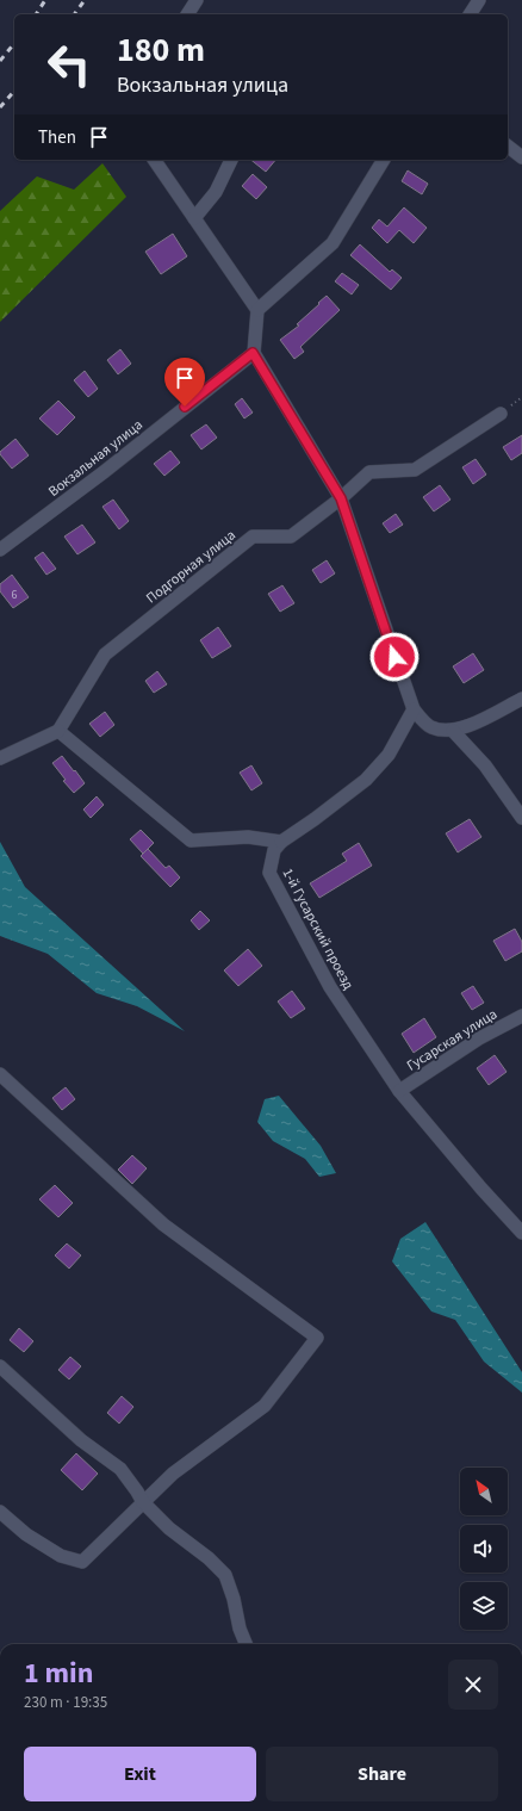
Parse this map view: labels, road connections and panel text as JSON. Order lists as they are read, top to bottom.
{
  "streets": {
    "street": [
      "Вокзальная улица",
      "Подгорная улица",
      "1-й Гусарский проезд",
      "Гусарская улица"
    ]
  },
  "crossings": [
    ["1-й Гусарский проезд", "Гусарская улица"]
  ],
  "house_numbers": ["6"],
  "north": "top left",
  "page": {
    "turn": ["180 m", "Вокзальная улица"],
    "then": "Then",
    "heading": ["1 min", "230 m · 19:35"],
    "buttons": ["Exit", "Share"]
  }
}
